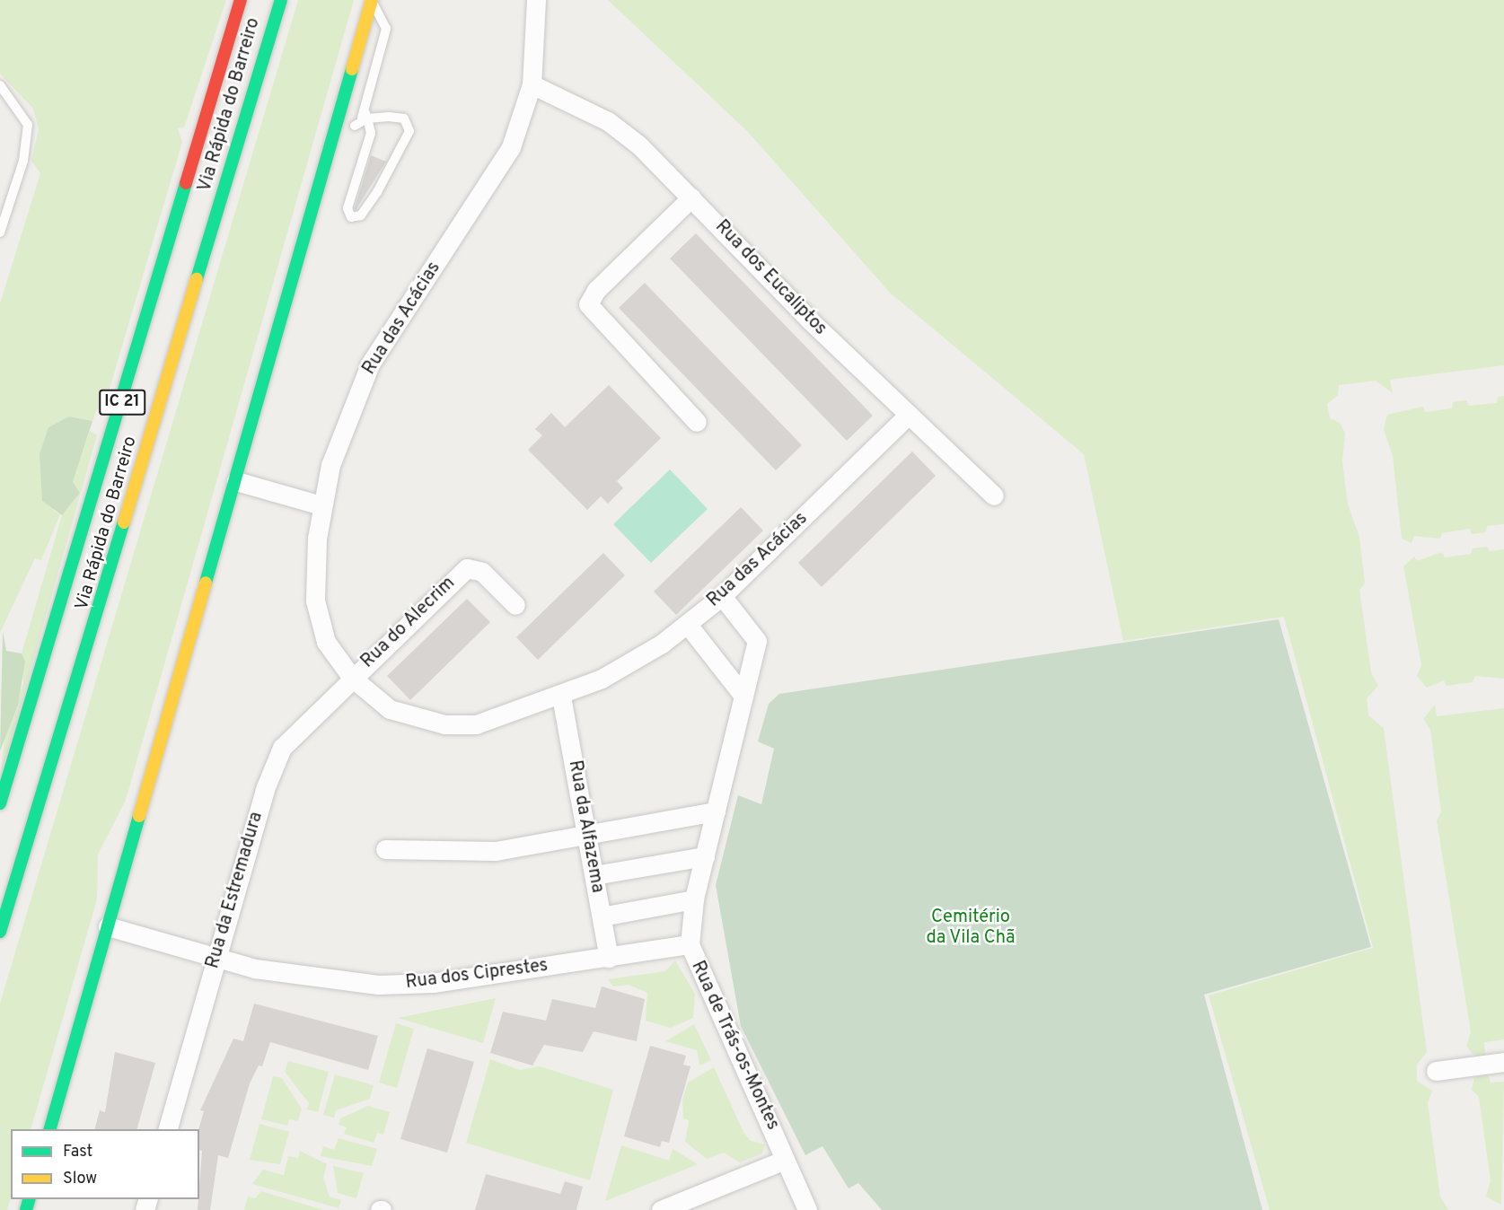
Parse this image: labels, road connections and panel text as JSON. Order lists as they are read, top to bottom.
{
  "streets": {
    "main road": ["Via Rápida do Barreiro", "IC 21"],
    "street": [
      "Rua dos Eucaliptos",
      "Rua das Acácias",
      "Rua do Alecrim",
      "Rua da Alfazema",
      "Rua da Estremadura",
      "Rua dos Ciprestes",
      "Rua de Trás-os-Montes"
    ]
  },
  "crossings": [
    ["Rua dos Eucaliptos", "Rua das Acácias"],
    ["Rua das Acácias", "Rua do Alecrim"],
    ["Rua das Acácias", "Rua da Alfazema"],
    ["Rua das Acácias", "Rua da Estremadura"],
    ["Rua das Acácias", "Rua de Trás-os-Montes"],
    ["Rua do Alecrim", "Rua da Estremadura"],
    ["Rua da Alfazema", "Rua dos Ciprestes"],
    ["Rua da Estremadura", "Rua dos Ciprestes"],
    ["Rua dos Ciprestes", "Rua de Trás-os-Montes"]
  ],
  "parks": ["Cemitério da Vila Chã"],
  "legend": ["Fast", "Slow"]
}
